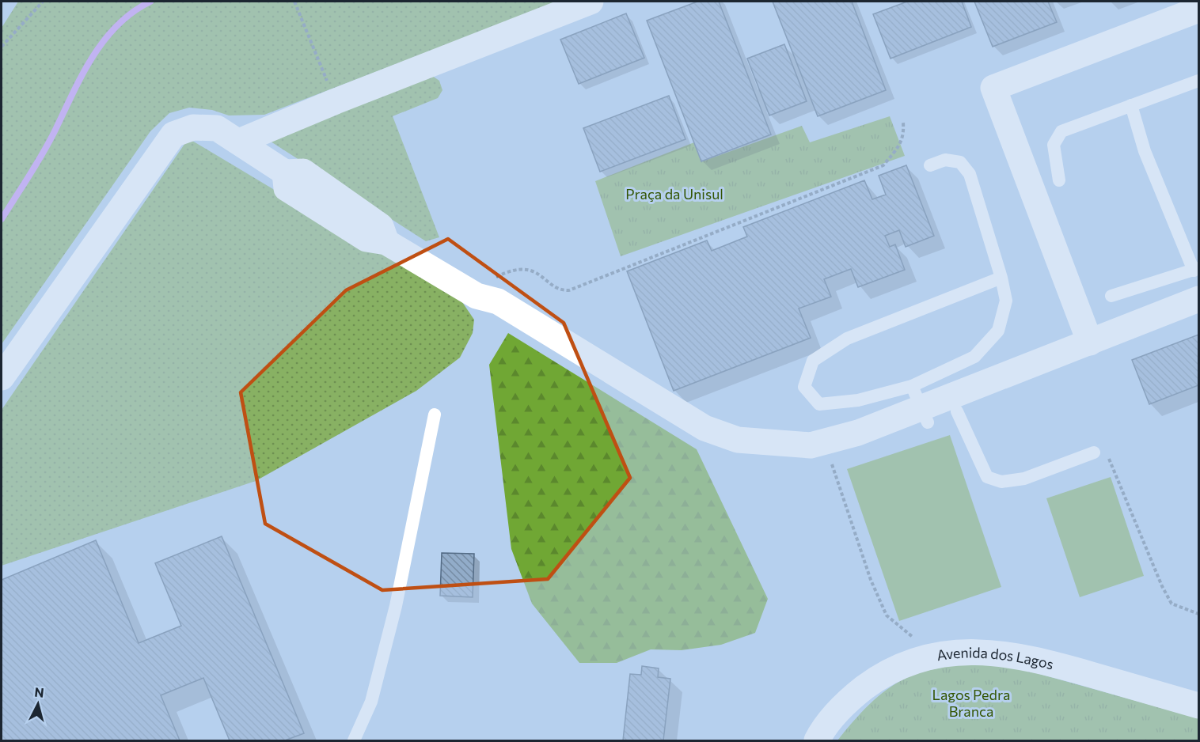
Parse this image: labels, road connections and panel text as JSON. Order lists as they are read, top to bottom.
{
  "streets": {
    "street": ["Avenida dos Lagos"]
  },
  "parks": ["Praça da Unisul", "Lagos Pedra Branca"],
  "north": "top"
}
